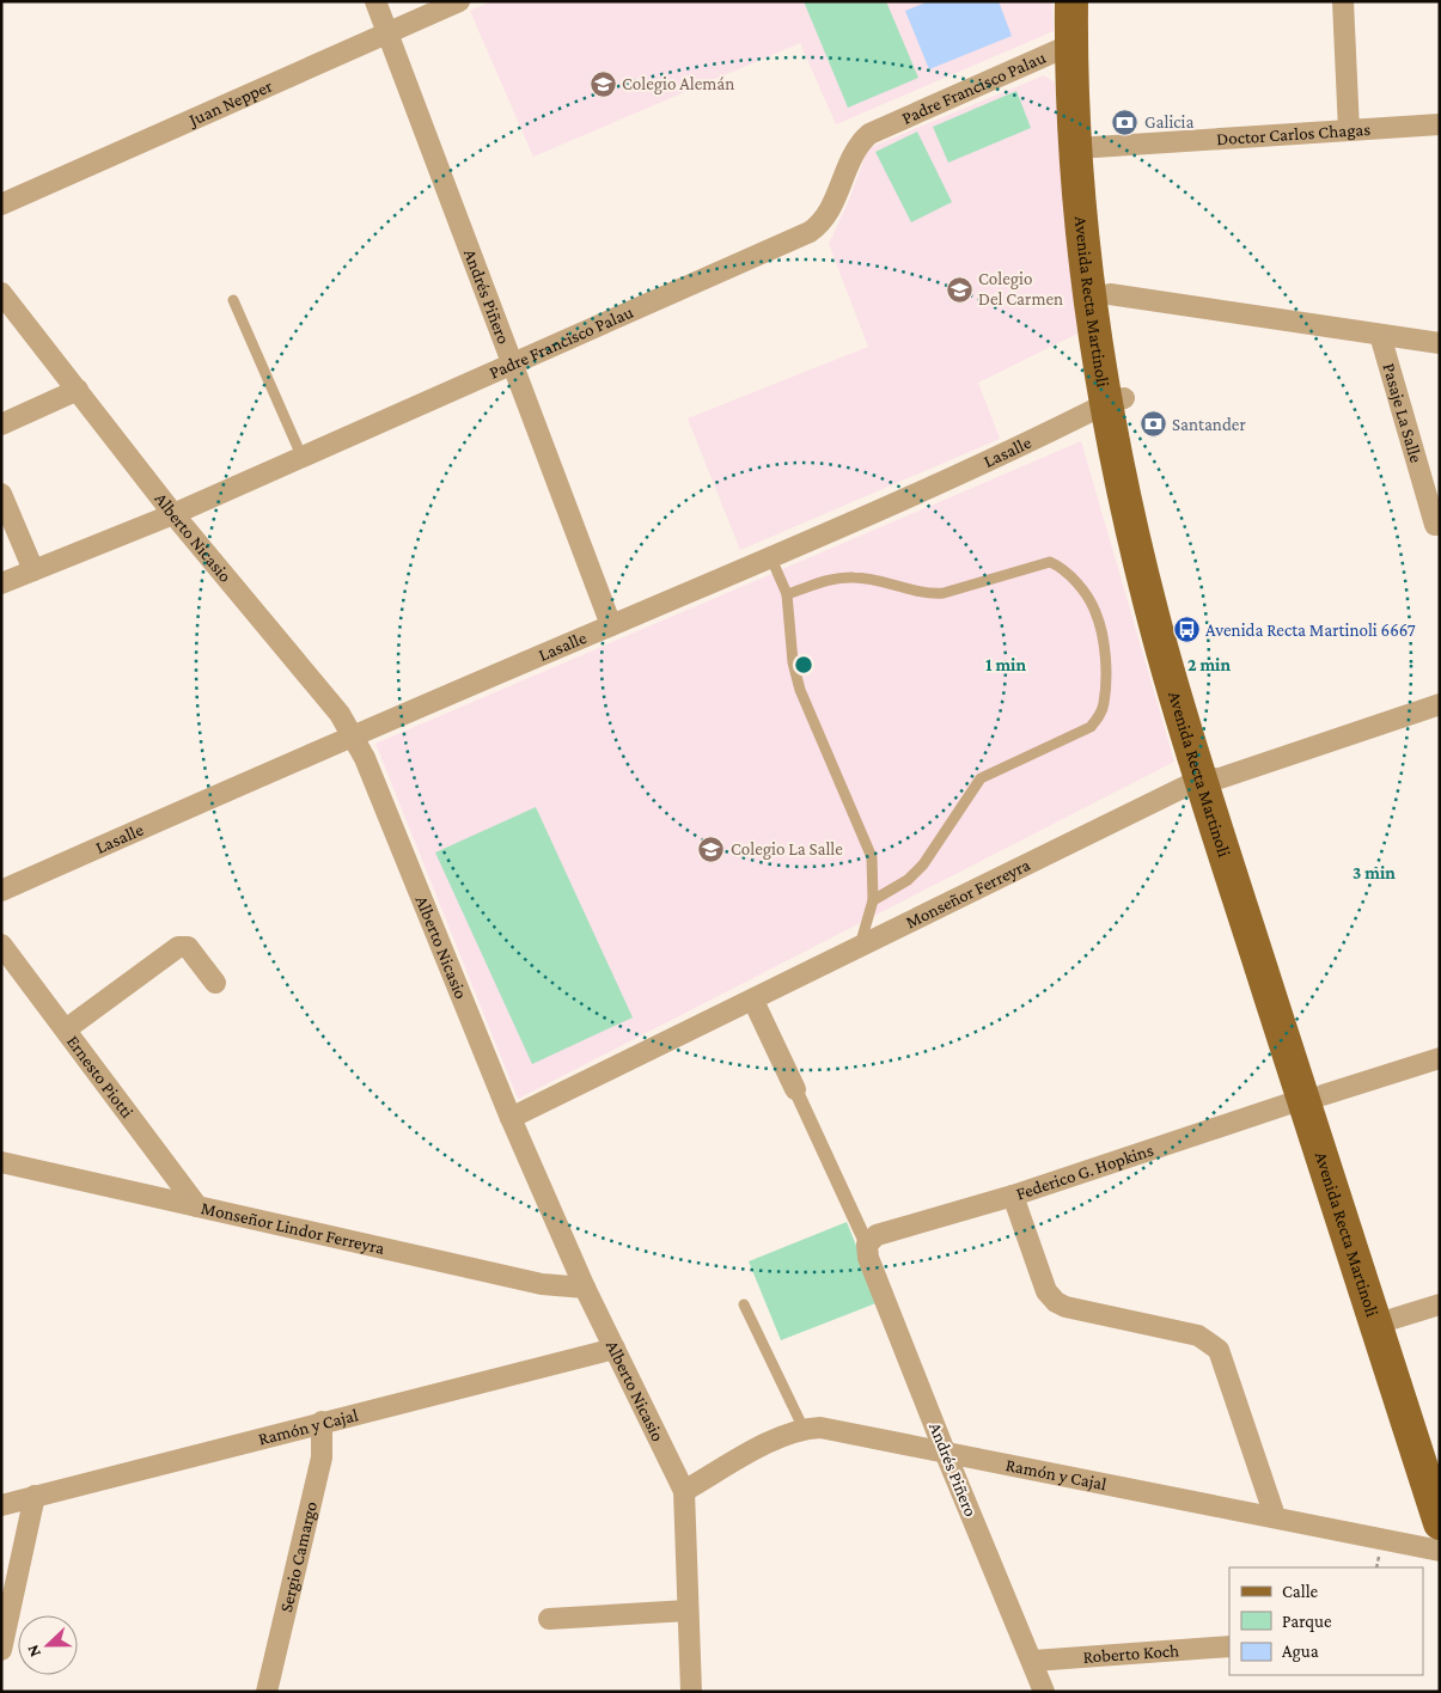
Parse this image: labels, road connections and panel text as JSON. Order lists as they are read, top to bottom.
{
  "streets": {
    "main road": ["Avenida Recta Martinoli"],
    "street": [
      "Padre Francisco Palau",
      "Juan Nepper",
      "Doctor Carlos Chagas",
      "Andrés Piñero",
      "Pasaje La Salle",
      "Lasalle",
      "Alberto Nicasio",
      "Monseñor Ferreyra",
      "Ernesto Piotti",
      "Federico G. Hopkins",
      "Monseñor Lindor Ferreyra",
      "Ramón y Cajal",
      "Sergio Camargo",
      "Roberto Koch"
    ]
  },
  "crossings": [
    ["Padre Francisco Palau", "Andrés Piñero"],
    ["Padre Francisco Palau", "Avenida Recta Martinoli"],
    ["Padre Francisco Palau", "Alberto Nicasio"],
    ["Juan Nepper", "Andrés Piñero"],
    ["Doctor Carlos Chagas", "Avenida Recta Martinoli"],
    ["Andrés Piñero", "Lasalle"],
    ["Andrés Piñero", "Federico G. Hopkins"],
    ["Andrés Piñero", "Ramón y Cajal"],
    ["Andrés Piñero", "Roberto Koch"],
    ["Avenida Recta Martinoli", "Lasalle"],
    ["Avenida Recta Martinoli", "Monseñor Ferreyra"],
    ["Avenida Recta Martinoli", "Federico G. Hopkins"],
    ["Lasalle", "Alberto Nicasio"],
    ["Alberto Nicasio", "Monseñor Ferreyra"],
    ["Alberto Nicasio", "Monseñor Lindor Ferreyra"],
    ["Alberto Nicasio", "Ramón y Cajal"],
    ["Ernesto Piotti", "Monseñor Lindor Ferreyra"],
    ["Ramón y Cajal", "Sergio Camargo"]
  ],
  "places": {
    "school or university": ["Colegio Alemán", "Colegio Del Carmen", "Colegio La Salle"],
    "bank": ["Galicia", "Santander"],
    "bus stop": ["Avenida Recta Martinoli 6667"]
  },
  "legend": ["Calle", "Parque", "Agua"],
  "north": "left",
  "rings": ["1 min", "2 min", "3 min"]
}
